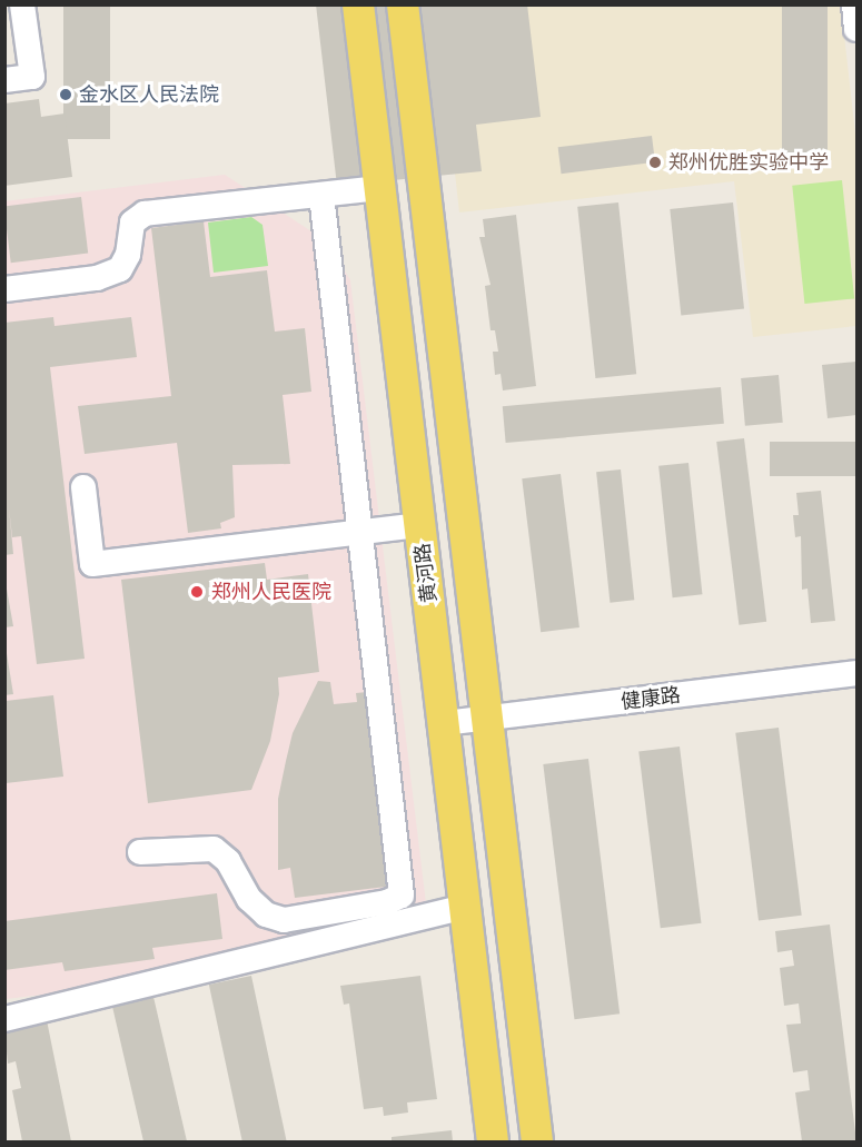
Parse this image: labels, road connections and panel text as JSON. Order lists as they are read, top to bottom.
{
  "streets": {
    "main road": ["黄河路"],
    "street": ["健康路"]
  },
  "crossings": [
    ["黄河路", "健康路"]
  ],
  "places": ["金水区人民法院", "郑州优胜实验中学", "郑州人民医院"]
}
